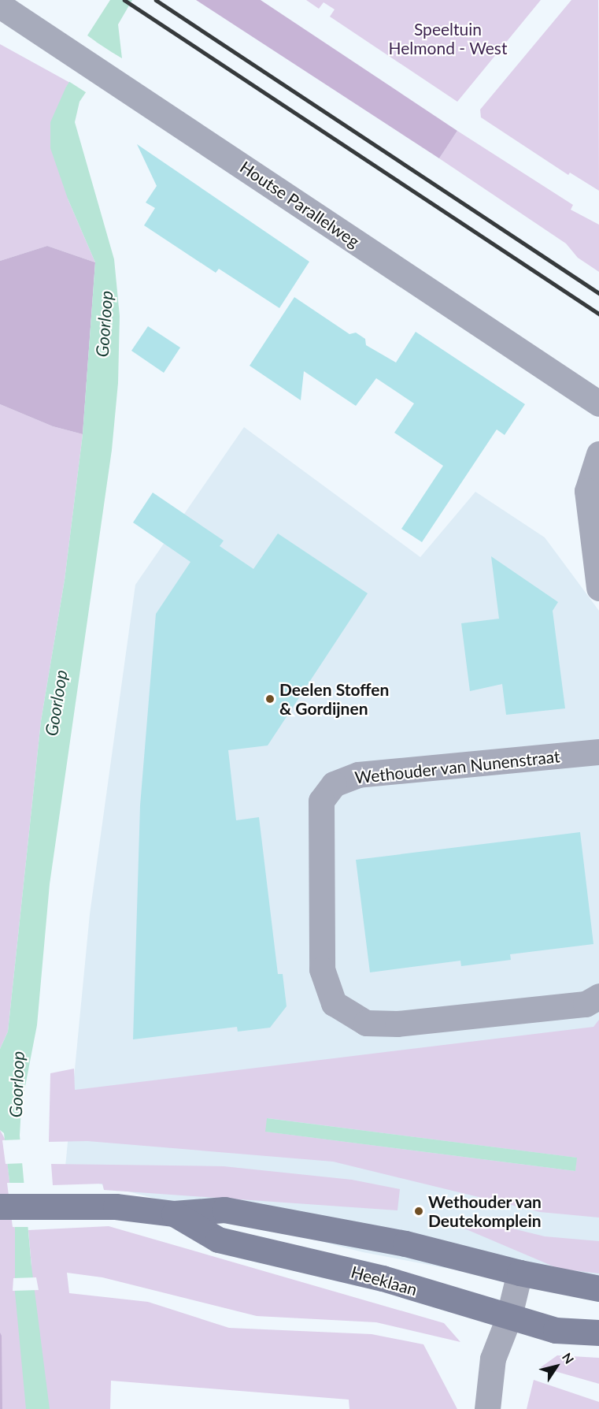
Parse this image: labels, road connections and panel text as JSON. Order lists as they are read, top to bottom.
{
  "streets": {
    "main road": ["Heeklaan"],
    "street": ["Houtse Parallelweg", "Wethouder van Nunenstraat"]
  },
  "water": ["Goorloop"],
  "parks": ["Speeltuin Helmond - West"],
  "places": ["Deelen Stoffen & Gordijnen", "Wethouder van Deutekomplein"],
  "north": "top right"
}
